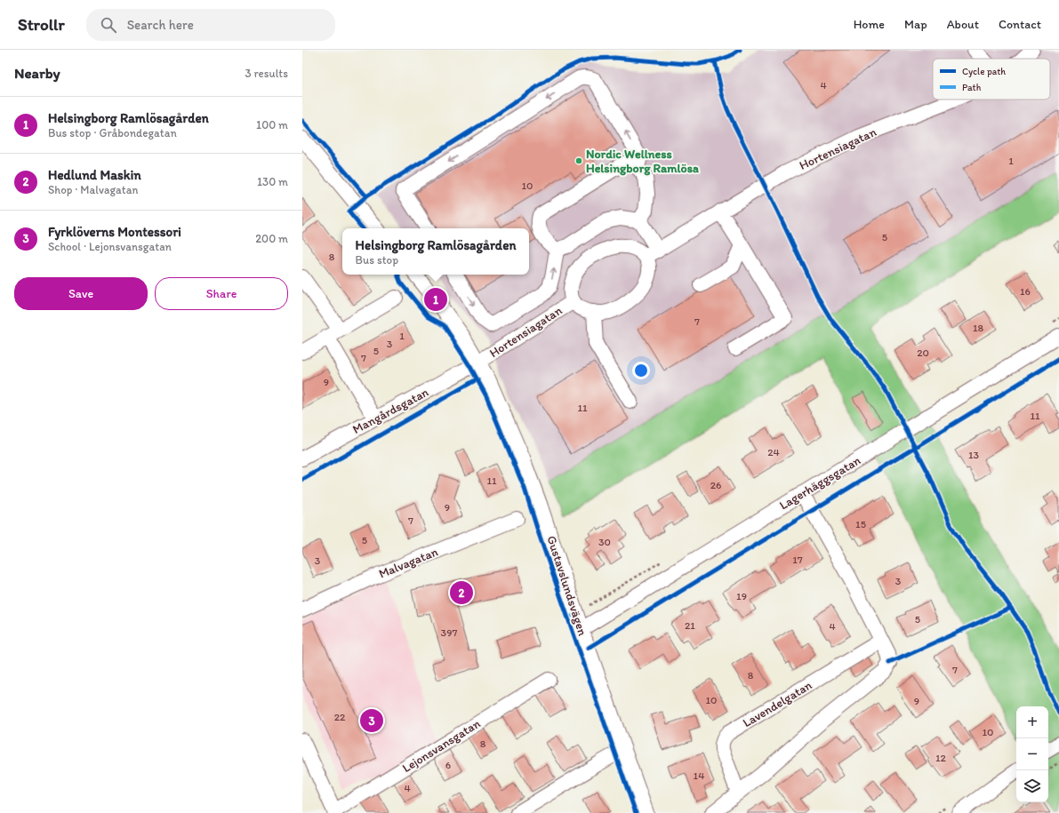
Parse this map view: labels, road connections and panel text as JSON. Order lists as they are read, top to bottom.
{
  "streets": {
    "street": [
      "Hortensiagatan",
      "Mangårdsgatan",
      "Lagerhäggsgatan",
      "Malvagatan",
      "Gustavslundsvägen",
      "Lavendelgatan",
      "Lejonsvansgatan"
    ]
  },
  "crossings": [
    ["Hortensiagatan", "Mangårdsgatan"],
    ["Hortensiagatan", "Gustavslundsvägen"],
    ["Mangårdsgatan", "Gustavslundsvägen"],
    ["Lagerhäggsgatan", "Gustavslundsvägen"]
  ],
  "places": ["Nordic Wellness Helsingborg Ramlösa"],
  "house_numbers": [
    "4",
    "1",
    "10",
    "5",
    "8",
    "16",
    "7",
    "18",
    "1",
    "3",
    "5",
    "20",
    "7",
    "9",
    "11",
    "11",
    "24",
    "13",
    "11",
    "26",
    "9",
    "7",
    "15",
    "5",
    "30",
    "17",
    "3",
    "3",
    "19",
    "5",
    "21",
    "4",
    "397",
    "7",
    "8",
    "10",
    "9",
    "22",
    "10",
    "8",
    "12",
    "6",
    "14",
    "4"
  ],
  "legend": ["Cycle path", "Path"],
  "page": {
    "header": "Strollr",
    "search": "Search here",
    "nav": [
      "Home",
      "Map",
      "About",
      "Contact"
    ],
    "heading": ["Nearby", "3 results"],
    "list": [
      {
        "mark": "1",
        "name": "Helsingborg Ramlösagården",
        "note": "Bus stop · Gråbondegatan",
        "value": "100 m"
      },
      {
        "mark": "2",
        "name": "Hedlund Maskin",
        "note": "Shop · Malvagatan",
        "value": "130 m"
      },
      {
        "mark": "3",
        "name": "Fyrklöverns Montessori",
        "note": "School · Lejonsvansgatan",
        "value": "200 m"
      }
    ],
    "popup": ["Helsingborg Ramlösagården", "Bus stop"],
    "buttons": ["Save", "Share"],
    "pins": ["1", "2", "3"],
    "map_buttons": ["+", "−"]
  }
}
